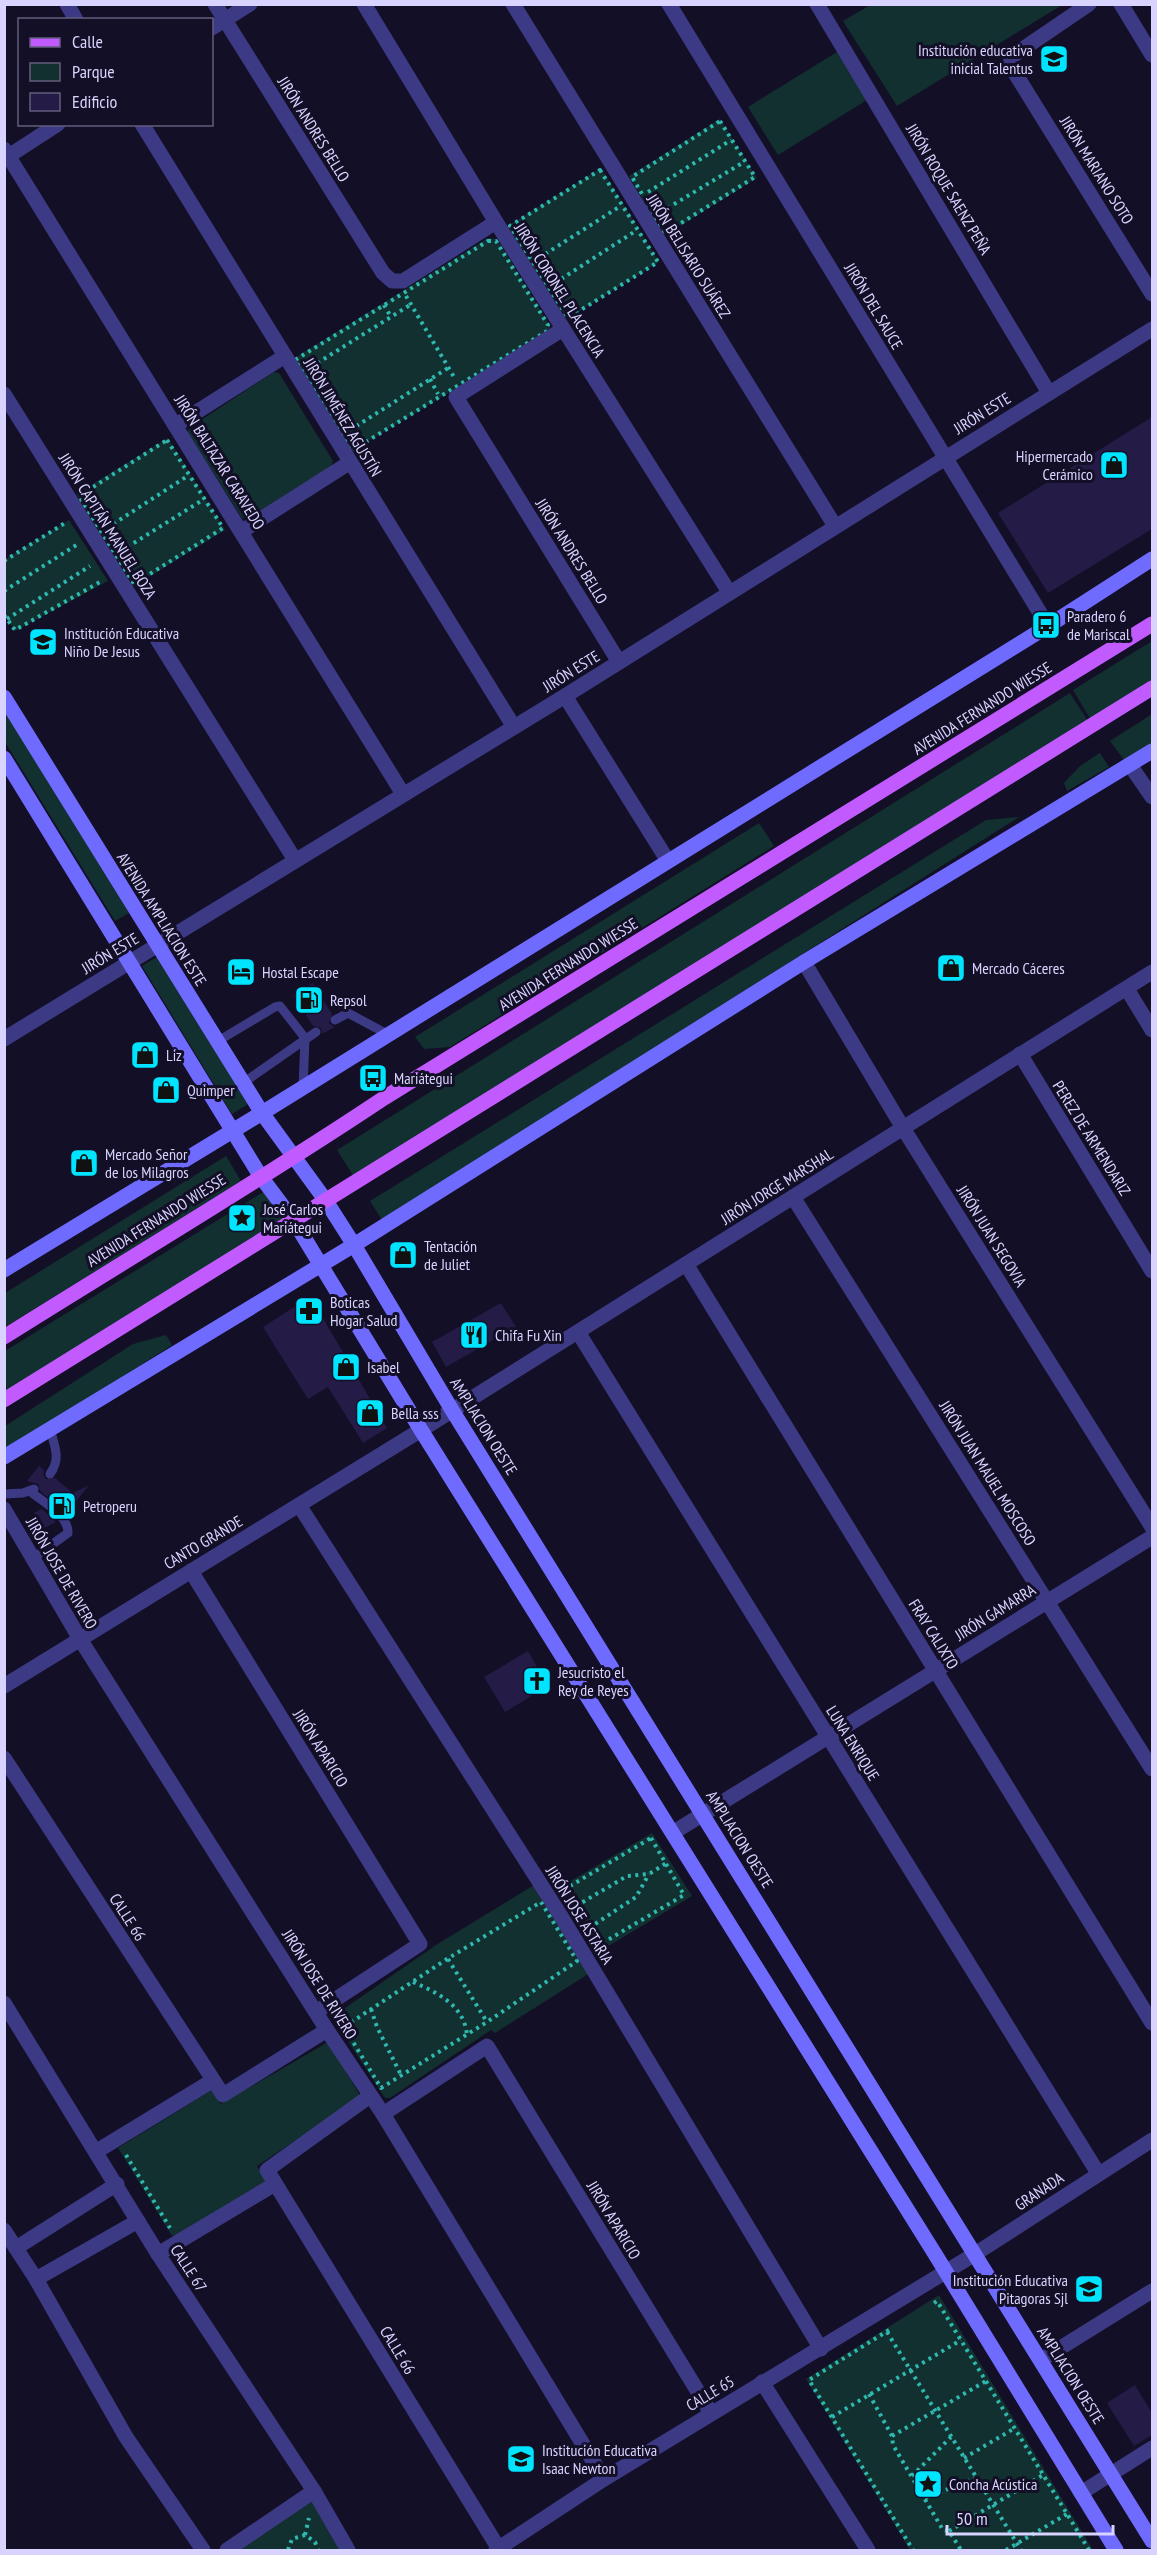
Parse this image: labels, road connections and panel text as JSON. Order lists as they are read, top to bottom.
{
  "streets": {
    "main road": ["AVENIDA FERNANDO WIESSE", "AVENIDA AMPLIACION ESTE", "AMPLIACION OESTE"],
    "street": [
      "JIRÓN ANDRES BELLO",
      "JIRÓN MARIANO SOTO",
      "JIRÓN ROQUE SAENZ PEÑA",
      "JIRÓN BELISARIO SUÁREZ",
      "JIRÓN CORONEL PLACENCIA",
      "JIRÓN DEL SAUCE",
      "JIRÓN ESTE",
      "JIRÓN JIMÉNEZ AGUSTÍN",
      "JIRÓN BALTAZAR CARAVEDO",
      "JIRÓN CAPITÁN MANUEL BOZA",
      "PEREZ DE ARMENDARIZ",
      "JIRÓN JORGE MARSHAL",
      "JIRÓN JUAN SEGOVIA",
      "JIRÓN JUAN MAUEL MOSCOSO",
      "CANTO GRANDE",
      "JIRÓN JOSE DE RIVERO",
      "JIRÓN GAMARRA",
      "FRAY CALIXTO",
      "LUNA ENRIQUE",
      "JIRÓN APARICIO",
      "JIRÓN JOSE ASTARIA",
      "CALLE 66",
      "GRANADA",
      "CALLE 67",
      "CALLE 65"
    ]
  },
  "crossings": [
    ["JIRÓN ANDRES BELLO", "JIRÓN CORONEL PLACENCIA"],
    ["JIRÓN ANDRES BELLO", "JIRÓN ESTE"],
    ["JIRÓN ROQUE SAENZ PEÑA", "JIRÓN ESTE"],
    ["JIRÓN BELISARIO SUÁREZ", "JIRÓN ESTE"],
    ["JIRÓN CORONEL PLACENCIA", "JIRÓN ESTE"],
    ["JIRÓN DEL SAUCE", "JIRÓN ESTE"],
    ["JIRÓN DEL SAUCE", "AVENIDA FERNANDO WIESSE"],
    ["JIRÓN ESTE", "JIRÓN JIMÉNEZ AGUSTÍN"],
    ["JIRÓN ESTE", "JIRÓN BALTAZAR CARAVEDO"],
    ["JIRÓN ESTE", "JIRÓN CAPITÁN MANUEL BOZA"],
    ["JIRÓN ESTE", "AVENIDA AMPLIACION ESTE"],
    ["AVENIDA FERNANDO WIESSE", "AVENIDA AMPLIACION ESTE"],
    ["AVENIDA FERNANDO WIESSE", "AMPLIACION OESTE"],
    ["AVENIDA AMPLIACION ESTE", "AMPLIACION OESTE"],
    ["PEREZ DE ARMENDARIZ", "JIRÓN JORGE MARSHAL"],
    ["JIRÓN JORGE MARSHAL", "JIRÓN JUAN SEGOVIA"],
    ["JIRÓN JORGE MARSHAL", "AMPLIACION OESTE"],
    ["JIRÓN JORGE MARSHAL", "JIRÓN JUAN MAUEL MOSCOSO"],
    ["JIRÓN JORGE MARSHAL", "CANTO GRANDE"],
    ["JIRÓN JORGE MARSHAL", "FRAY CALIXTO"],
    ["JIRÓN JORGE MARSHAL", "LUNA ENRIQUE"],
    ["AMPLIACION OESTE", "JIRÓN GAMARRA"],
    ["AMPLIACION OESTE", "GRANADA"],
    ["JIRÓN JUAN MAUEL MOSCOSO", "JIRÓN GAMARRA"],
    ["CANTO GRANDE", "JIRÓN JOSE DE RIVERO"],
    ["CANTO GRANDE", "JIRÓN APARICIO"],
    ["CANTO GRANDE", "JIRÓN JOSE ASTARIA"],
    ["JIRÓN JOSE DE RIVERO", "JIRÓN APARICIO"],
    ["JIRÓN JOSE DE RIVERO", "CALLE 66"],
    ["JIRÓN JOSE DE RIVERO", "CALLE 65"],
    ["JIRÓN GAMARRA", "FRAY CALIXTO"],
    ["JIRÓN GAMARRA", "LUNA ENRIQUE"],
    ["LUNA ENRIQUE", "GRANADA"],
    ["JIRÓN APARICIO", "CALLE 65"],
    ["JIRÓN JOSE ASTARIA", "CALLE 65"],
    ["CALLE 66", "CALLE 65"],
    ["GRANADA", "CALLE 65"]
  ],
  "places": {
    "school or university": [
      "Institución educativa inicial Talentus",
      "Institución Educativa Niño De Jesus",
      "Institución Educativa Pitagoras Sjl",
      "Institución Educativa Isaac Newton"
    ],
    "shop": [
      "Hipermercado Cerámico",
      "Mercado Cáceres",
      "Liz",
      "Quimper",
      "Mercado Señor de los Milagros",
      "Tentación de Juliet",
      "Isabel",
      "Bella sss"
    ],
    "bus stop": ["Paradero 6 de Mariscal", "Mariátegui"],
    "hotel": ["Hostal Escape"],
    "fuel station": ["Repsol", "Petroperu"],
    "place": ["José Carlos Mariátegui", "Concha Acústica"],
    "pharmacy": ["Boticas Hogar Salud"],
    "restaurant": ["Chifa Fu Xin"],
    "church": ["Jesucristo el Rey de Reyes"]
  },
  "legend": ["Calle", "Parque", "Edificio"],
  "scale_bar": "50 m"
}
